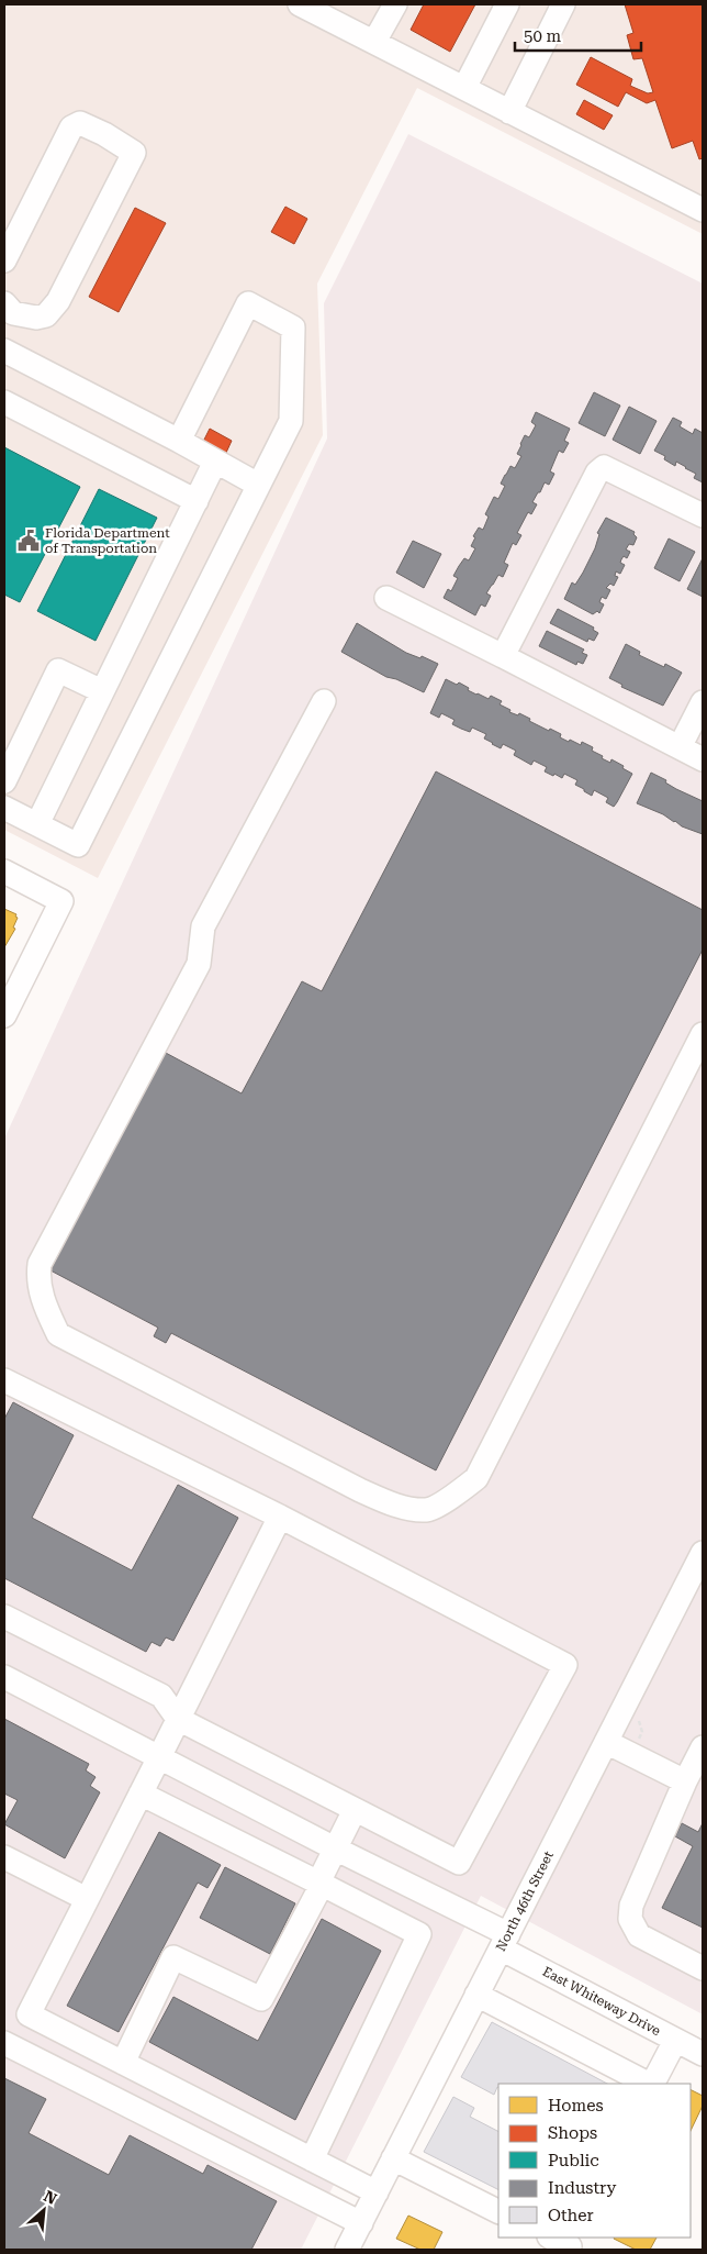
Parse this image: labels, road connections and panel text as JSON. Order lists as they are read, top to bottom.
{
  "streets": {
    "street": ["North 46th Street", "East Whiteway Drive"]
  },
  "crossings": [
    ["North 46th Street", "East Whiteway Drive"]
  ],
  "places": {
    "public building": ["Florida Department of Transportation"]
  },
  "legend": [
    "Homes",
    "Shops",
    "Public",
    "Industry",
    "Other"
  ],
  "scale_bar": "50 m",
  "north": "top right"
}
